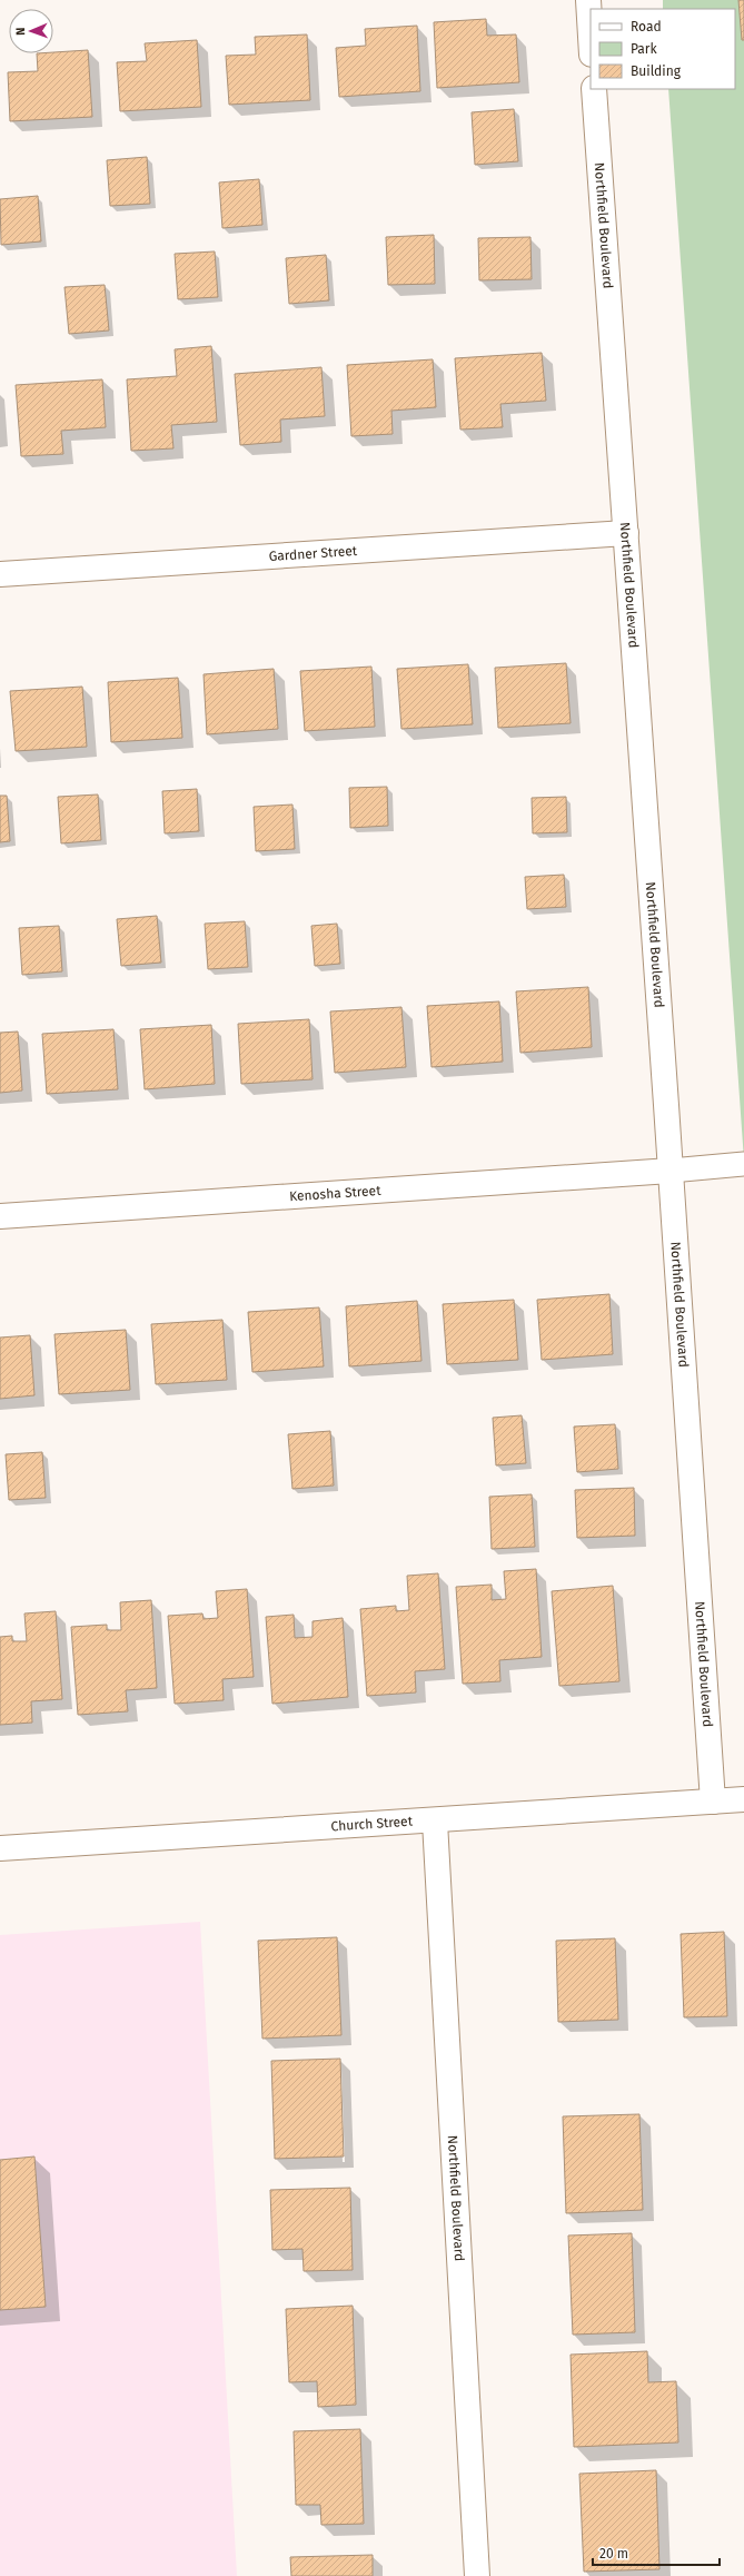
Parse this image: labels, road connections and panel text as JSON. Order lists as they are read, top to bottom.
{
  "streets": {
    "street": [
      "Northfield Boulevard",
      "Gardner Street",
      "Kenosha Street",
      "Church Street"
    ]
  },
  "crossings": [
    ["Northfield Boulevard", "Gardner Street"],
    ["Northfield Boulevard", "Kenosha Street"],
    ["Northfield Boulevard", "Church Street"]
  ],
  "legend": ["Road", "Park", "Building"],
  "scale_bar": "20 m",
  "north": "left"
}
